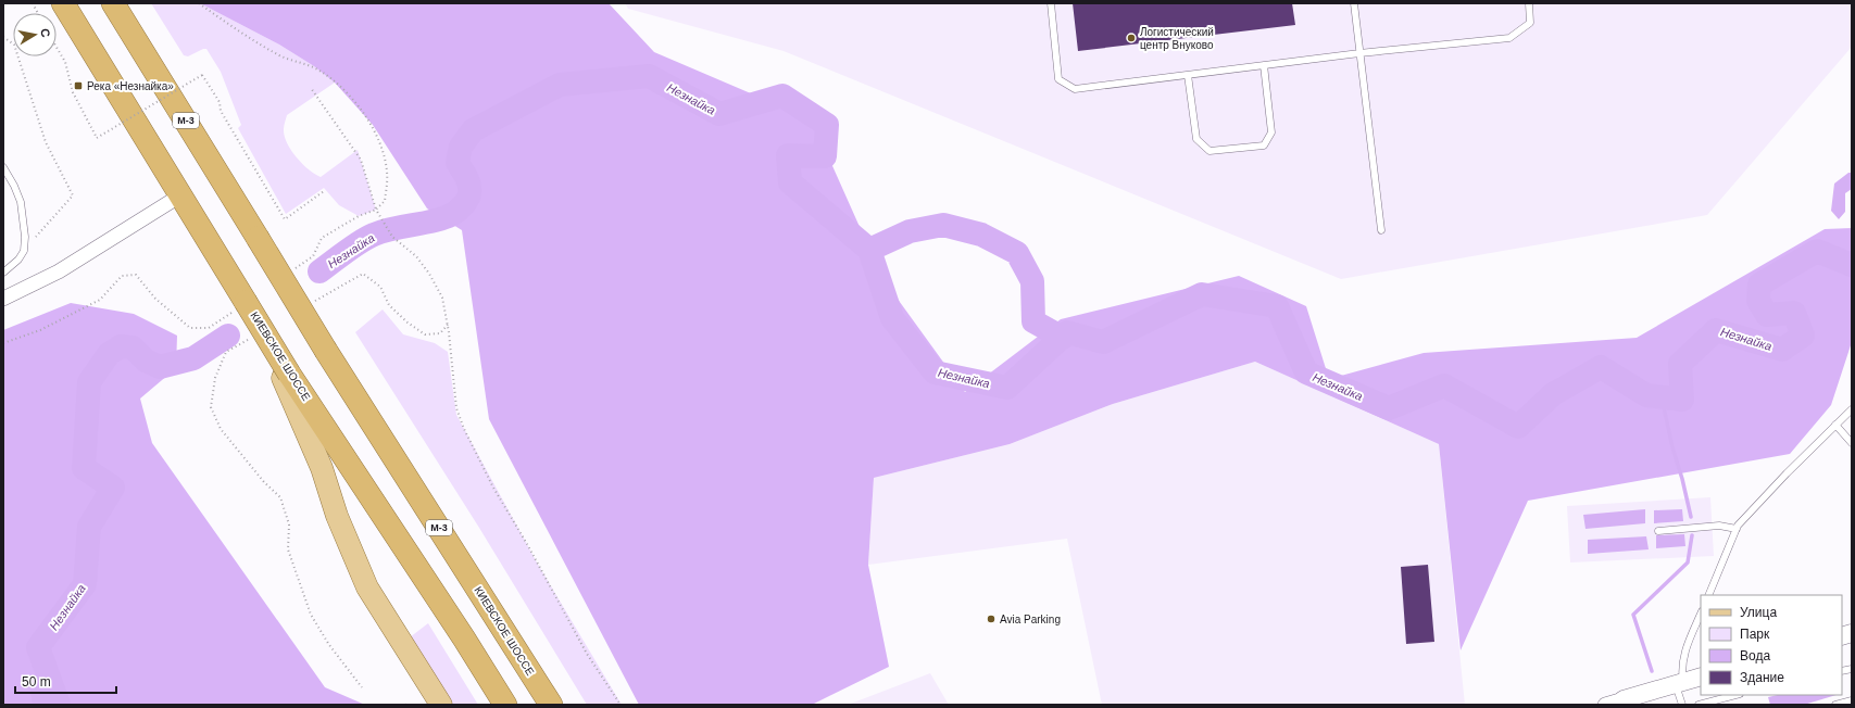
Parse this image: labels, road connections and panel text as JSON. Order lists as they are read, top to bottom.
{
  "streets": {
    "highway": ["М-3", "КИЕВСКОЕ ШОССЕ"]
  },
  "water": ["Незнайка"],
  "places": {
    "other": ["Логистический центр Внуково", "Avia Parking"],
    "transit": ["Река «Незнайка»"]
  },
  "legend": [
    "Улица",
    "Парк",
    "Вода",
    "Здание"
  ],
  "scale_bar": "50 m",
  "north": "right"
}
